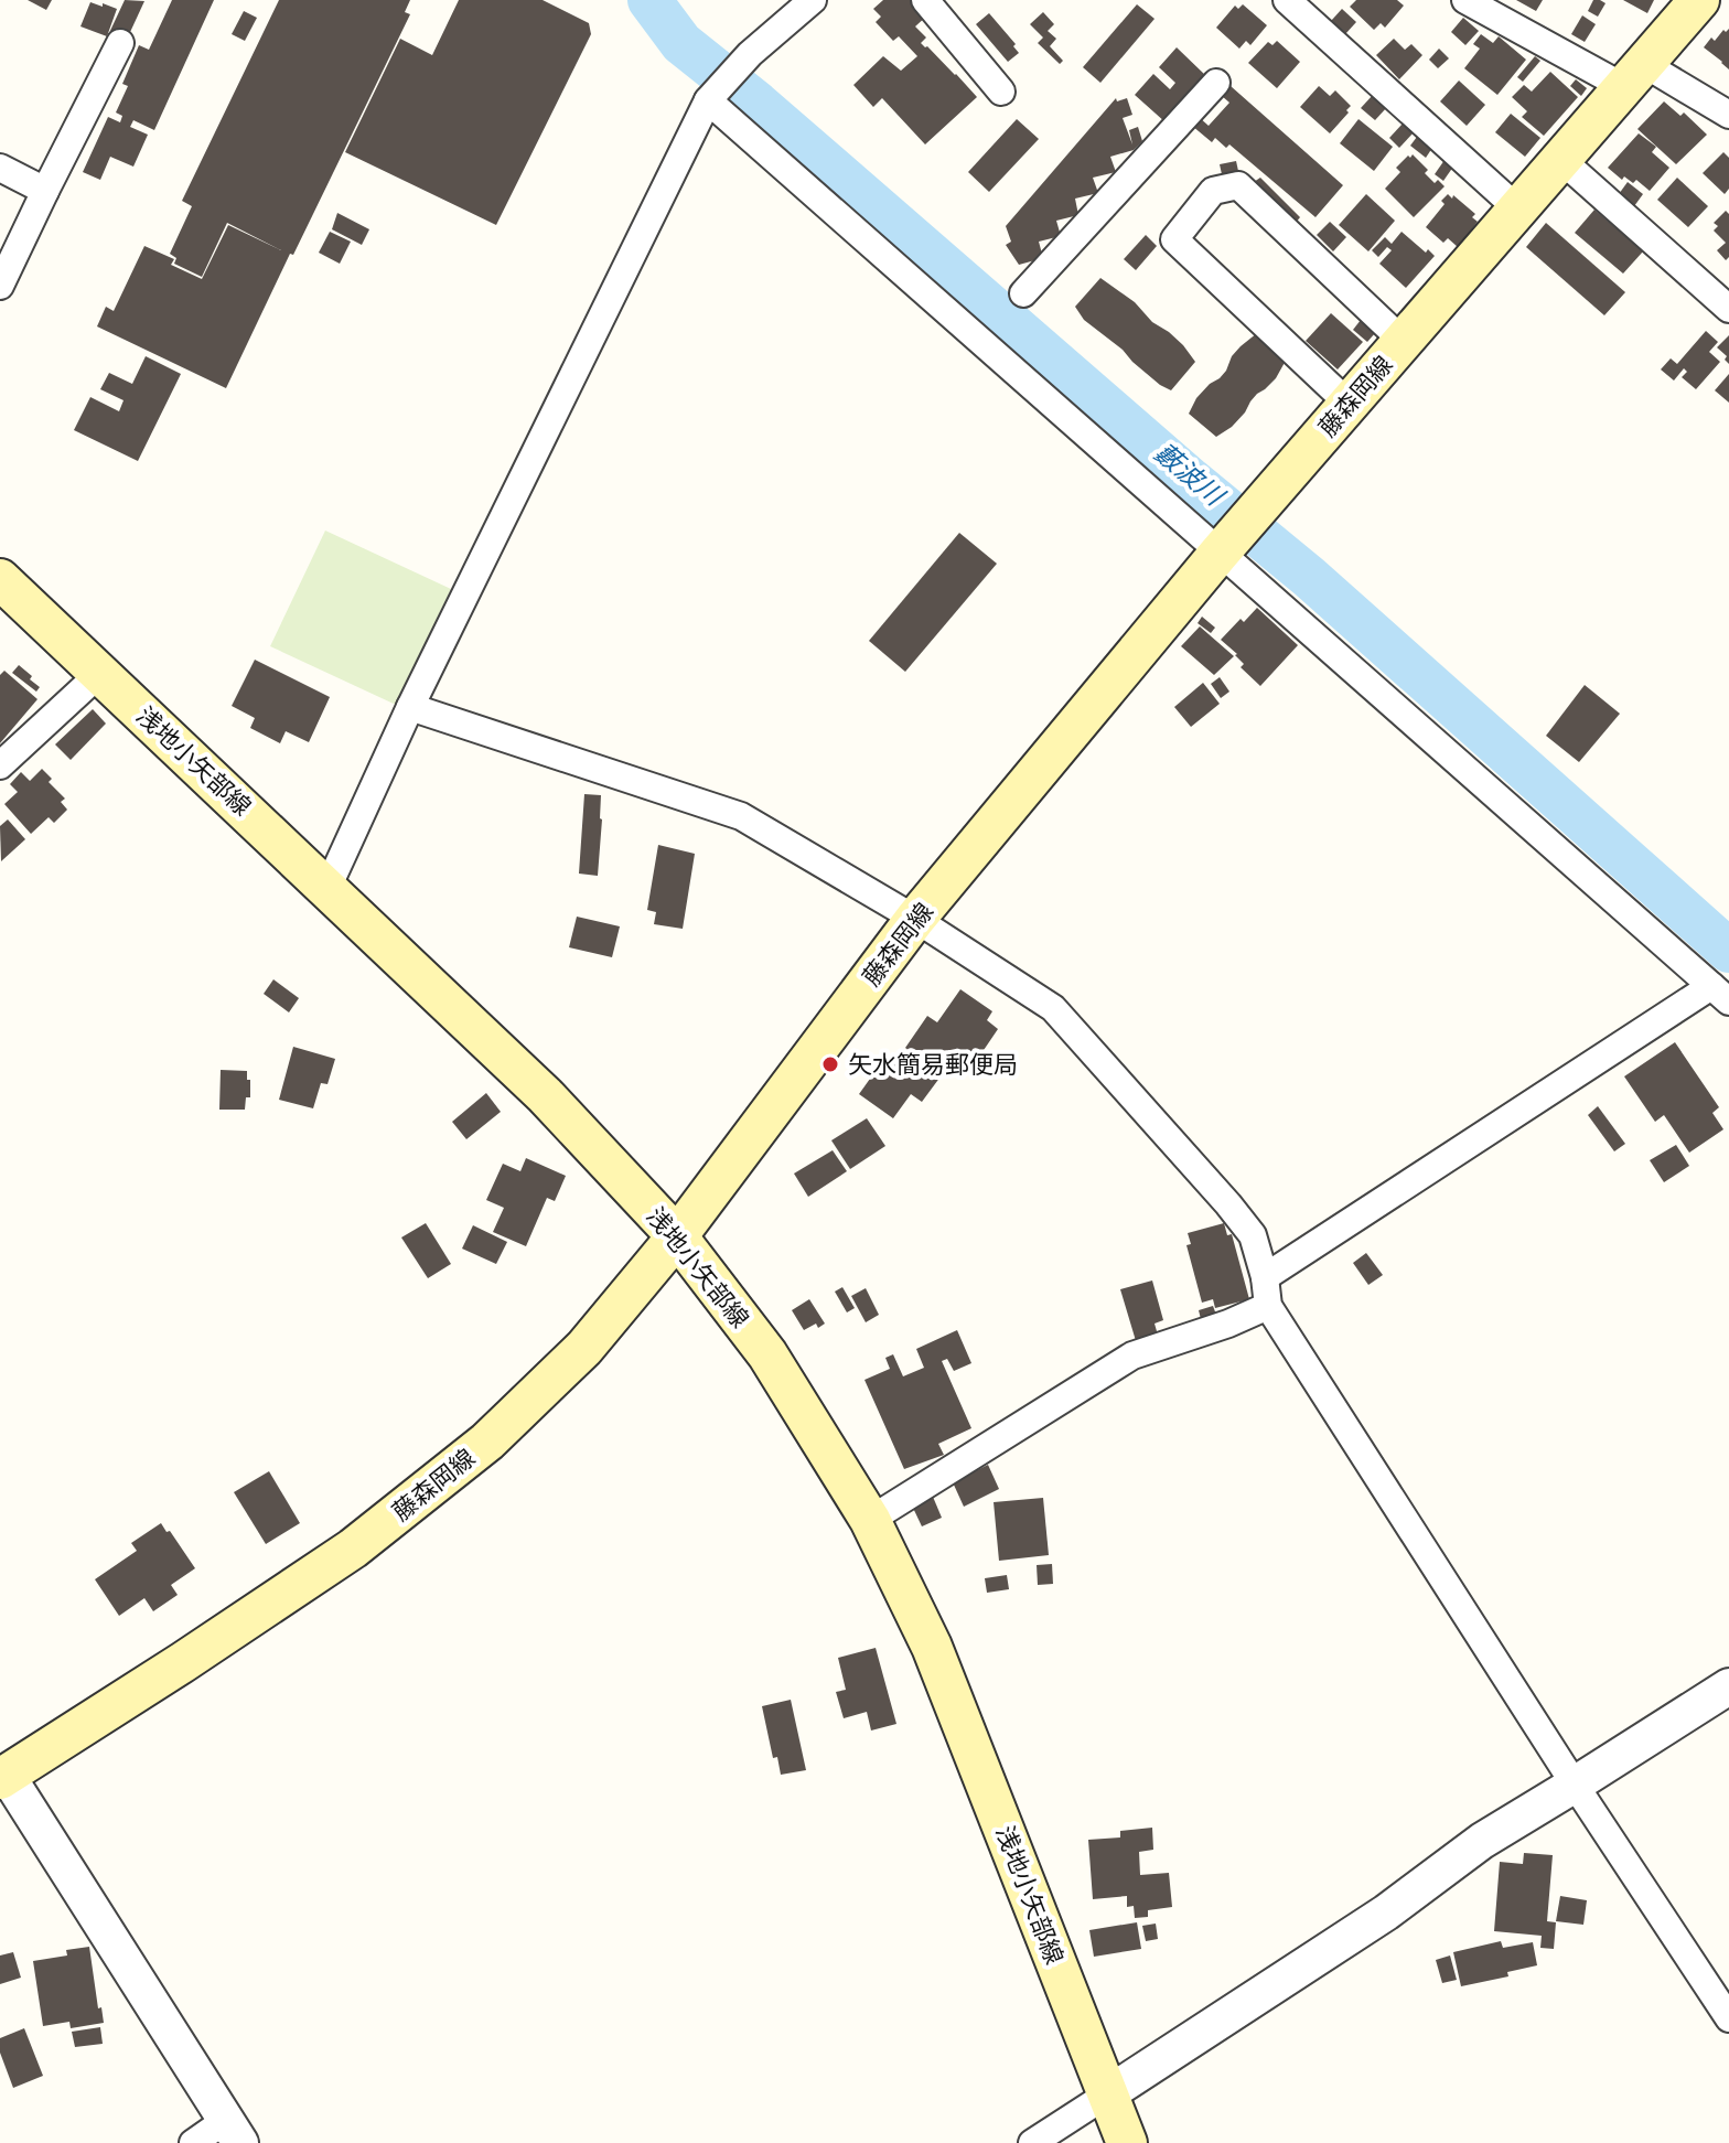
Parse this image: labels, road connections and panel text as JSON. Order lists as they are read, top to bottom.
{
  "streets": {
    "main road": ["藤森岡線", "浅地小矢部線"]
  },
  "crossings": [
    ["藤森岡線", "浅地小矢部線"]
  ],
  "water": ["藪波川"],
  "places": ["矢水簡易郵便局"]
}
